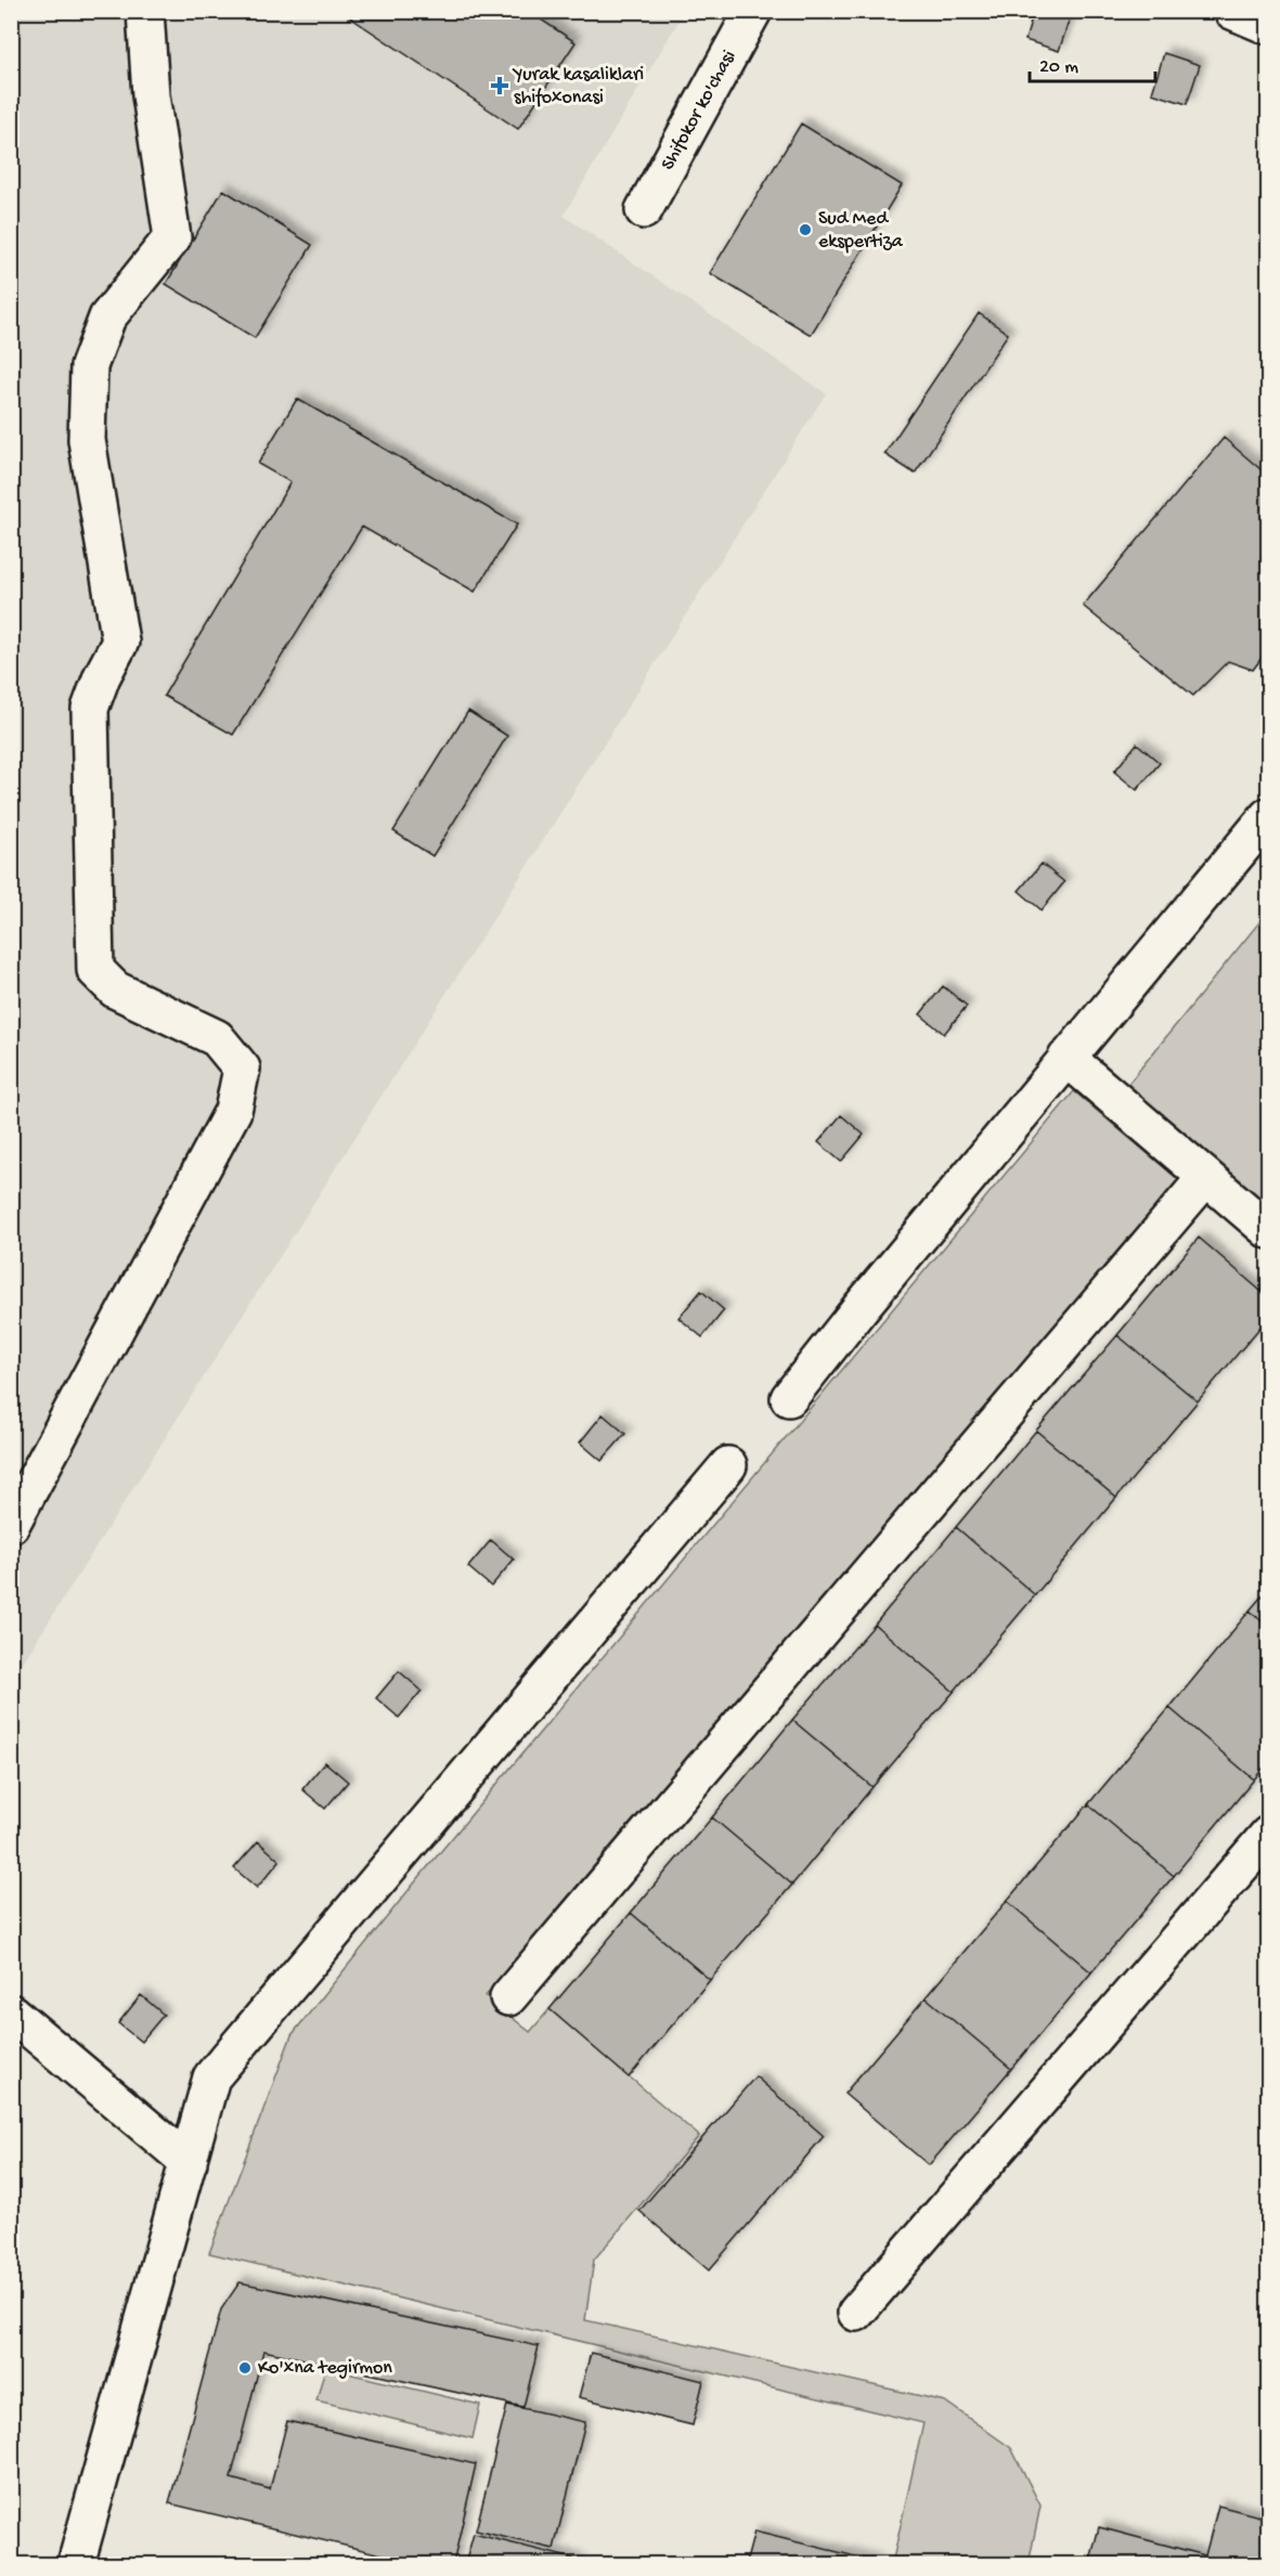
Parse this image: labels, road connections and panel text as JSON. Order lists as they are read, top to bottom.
{
  "streets": {
    "street": ["Shifokor ko'chasi"]
  },
  "places": {
    "health": ["Yurak kasaliklari shifoxonasi"],
    "other": ["Sud Med ekspertiza", "Ko'xna tegirmon"]
  },
  "scale_bar": "20 m"
}
